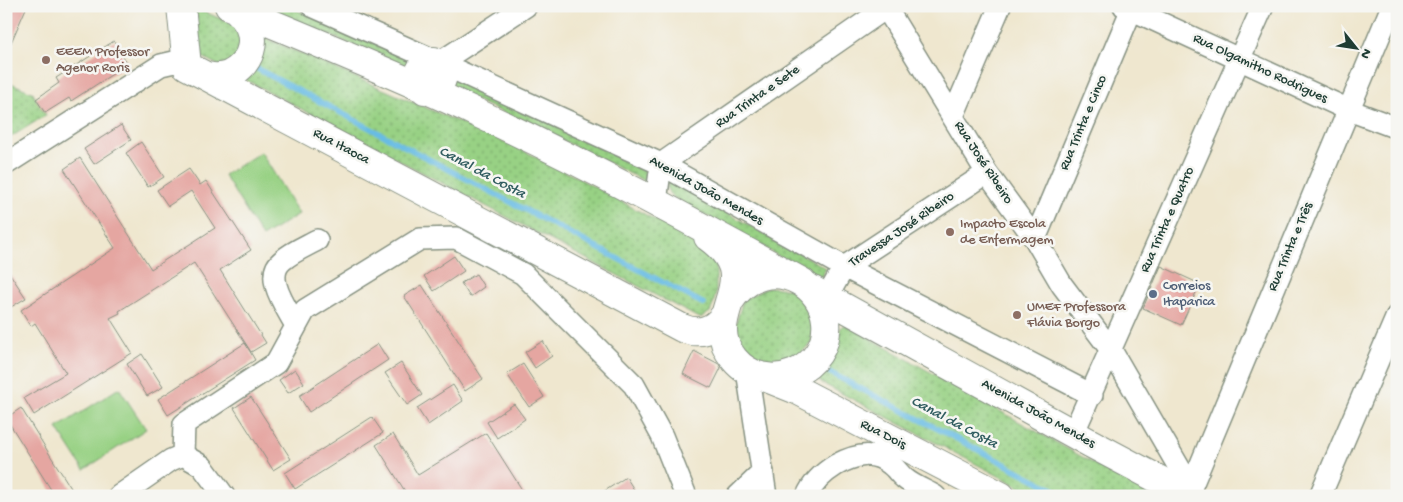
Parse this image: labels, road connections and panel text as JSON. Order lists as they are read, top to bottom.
{
  "streets": {
    "main road": ["Rua Itaoca", "Avenida João Mendes", "Rua Dois"],
    "street": [
      "Rua Olgamitho Rodrigues",
      "Rua Trinta e Sete",
      "Rua Trinta e Cinco",
      "Rua José Ribeiro",
      "Rua Trinta e Quatro",
      "Travessa José Ribeiro",
      "Rua Trinta e Três"
    ]
  },
  "crossings": [
    ["Rua Olgamitho Rodrigues", "Rua Trinta e Cinco"],
    ["Rua Olgamitho Rodrigues", "Rua Trinta e Quatro"],
    ["Rua Olgamitho Rodrigues", "Rua Trinta e Três"],
    ["Rua Trinta e Sete", "Rua José Ribeiro"],
    ["Rua Trinta e Sete", "Avenida João Mendes"],
    ["Rua Trinta e Cinco", "Rua José Ribeiro"],
    ["Rua Itaoca", "Rua Dois"],
    ["Rua José Ribeiro", "Avenida João Mendes"],
    ["Rua José Ribeiro", "Rua Trinta e Quatro"],
    ["Rua José Ribeiro", "Travessa José Ribeiro"],
    ["Rua José Ribeiro", "Rua Trinta e Três"],
    ["Avenida João Mendes", "Rua Trinta e Quatro"],
    ["Avenida João Mendes", "Travessa José Ribeiro"],
    ["Avenida João Mendes", "Rua Trinta e Três"],
    ["Avenida João Mendes", "Rua Dois"],
    ["Travessa José Ribeiro", "Rua Dois"]
  ],
  "water": ["Canal da Costa"],
  "places": [
    "EEEM Professor Agenor Roris",
    "Impacto Escola de Enfermagem",
    "Correios Itaparica",
    "UMEF Professora Flávia Borgo"
  ],
  "north": "bottom right"
}
